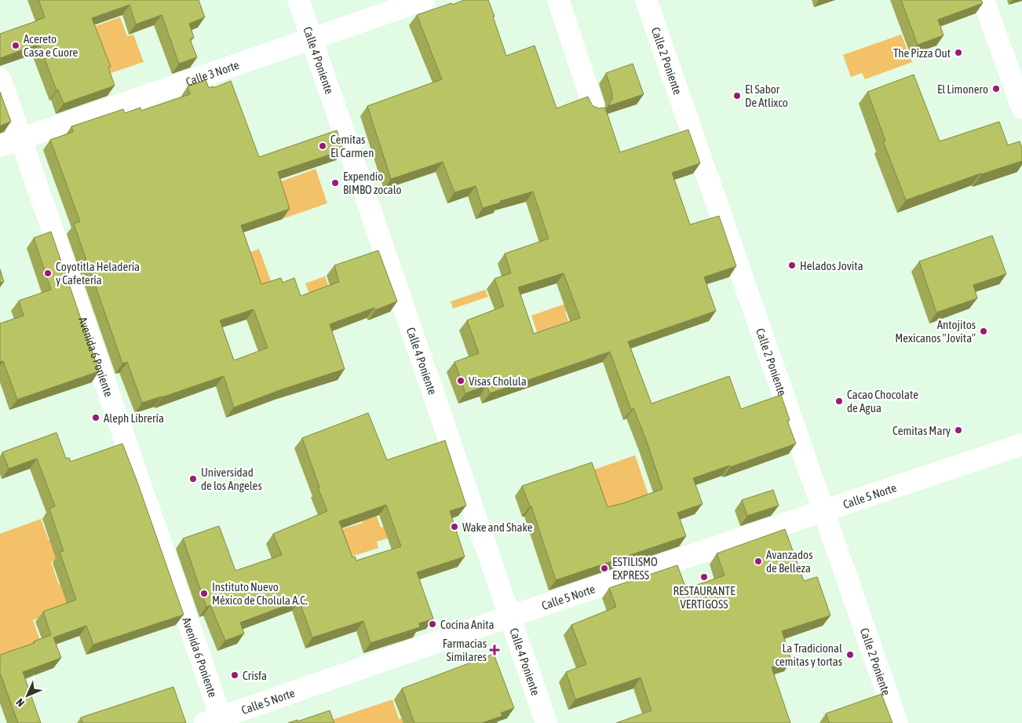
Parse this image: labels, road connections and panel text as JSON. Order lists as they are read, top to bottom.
{
  "streets": {
    "street": [
      "Calle 4 Poniente",
      "Calle 2 Poniente",
      "Calle 3 Norte",
      "Avenida 6 Poniente",
      "Calle 5 Norte"
    ]
  },
  "crossings": [
    ["Calle 4 Poniente", "Calle 3 Norte"],
    ["Calle 4 Poniente", "Calle 5 Norte"],
    ["Calle 2 Poniente", "Calle 5 Norte"],
    ["Calle 3 Norte", "Avenida 6 Poniente"],
    ["Avenida 6 Poniente", "Calle 5 Norte"]
  ],
  "places": {
    "other": [
      "Acereto Casa e Cuore",
      "The Pizza Out",
      "El Limonero",
      "El Sabor De Atlixco",
      "Cemitas El Carmen",
      "Expendio BIMBO zocalo",
      "Helados Jovita",
      "Coyotitla Heladería y Cafetería",
      "Antojitos Mexicanos \"Jovita\"",
      "Visas Cholula",
      "Cacao Chocolate de Agua",
      "Aleph Librería",
      "Cemitas Mary",
      "Universidad de los Angeles",
      "Wake and Shake",
      "Avanzados de Belleza",
      "ESTILISMO EXPRESS",
      "RESTAURANTE VERTIGOSS",
      "Instituto Nuevo México de Cholula A.C.",
      "Cocina Anita",
      "La Tradicional cemitas y tortas",
      "Crisfa"
    ],
    "health": ["Farmacias Similares"]
  },
  "north": "bottom left"
}
